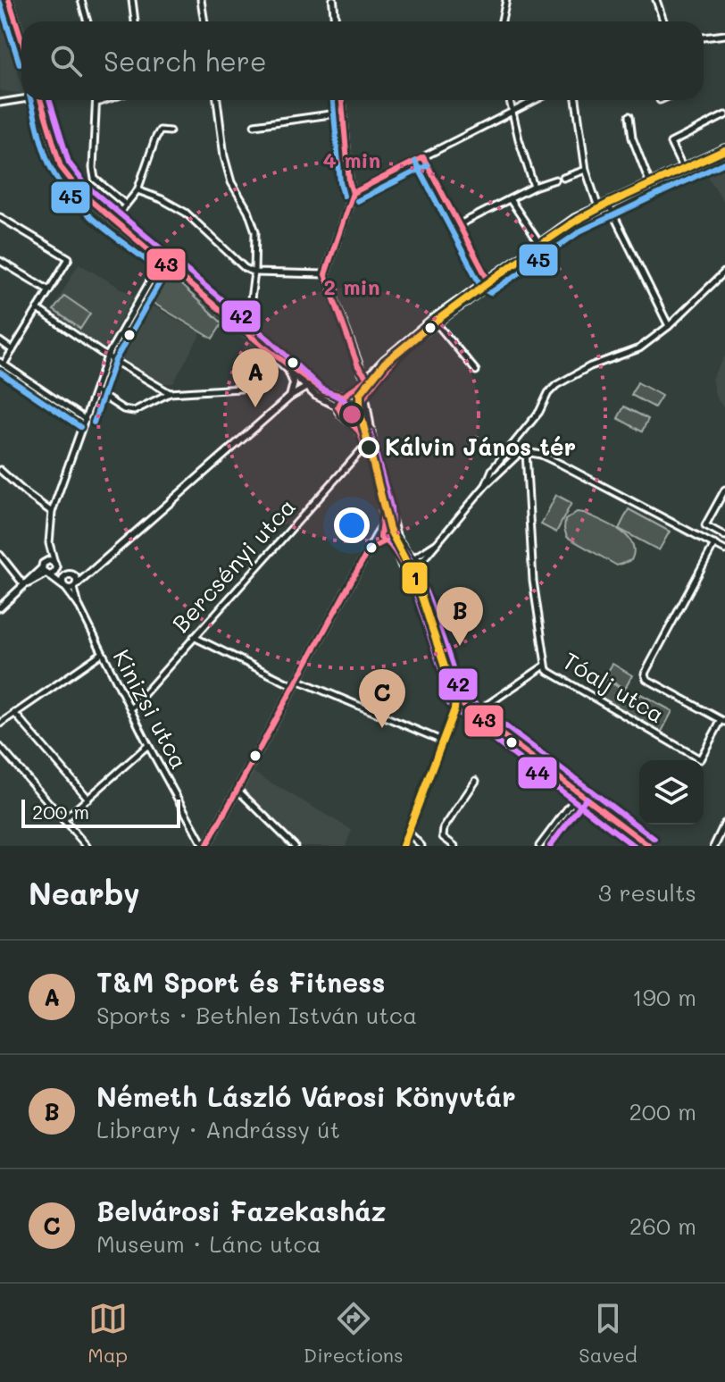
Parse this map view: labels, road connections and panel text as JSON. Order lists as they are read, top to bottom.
{
  "streets": {
    "street": ["Bercsényi utca", "Tóalj utca", "Kinizsi utca"]
  },
  "crossings": [
    ["Bercsényi utca", "Kinizsi utca"]
  ],
  "places": ["Kálvin János tér"],
  "lines": [
    "transit line 43",
    "transit line 45",
    "transit line 42",
    "transit line 1",
    "transit line 44"
  ],
  "scale_bar": "200 m",
  "page": {
    "search": "Search here",
    "pins": ["A", "B", "C"],
    "scale": "200 m",
    "heading": ["Nearby", "3 results"],
    "list": [
      {
        "mark": "A",
        "name": "T&M Sport és Fitness",
        "note": "Sports · Bethlen István utca",
        "value": "190 m"
      },
      {
        "mark": "B",
        "name": "Németh László Városi Könyvtár",
        "note": "Library · Andrássy út",
        "value": "200 m"
      },
      {
        "mark": "C",
        "name": "Belvárosi Fazekasház",
        "note": "Museum · Lánc utca",
        "value": "260 m"
      }
    ],
    "nav": ["Map", "Directions", "Saved"]
  },
  "rings": ["4 min", "2 min"]
}
